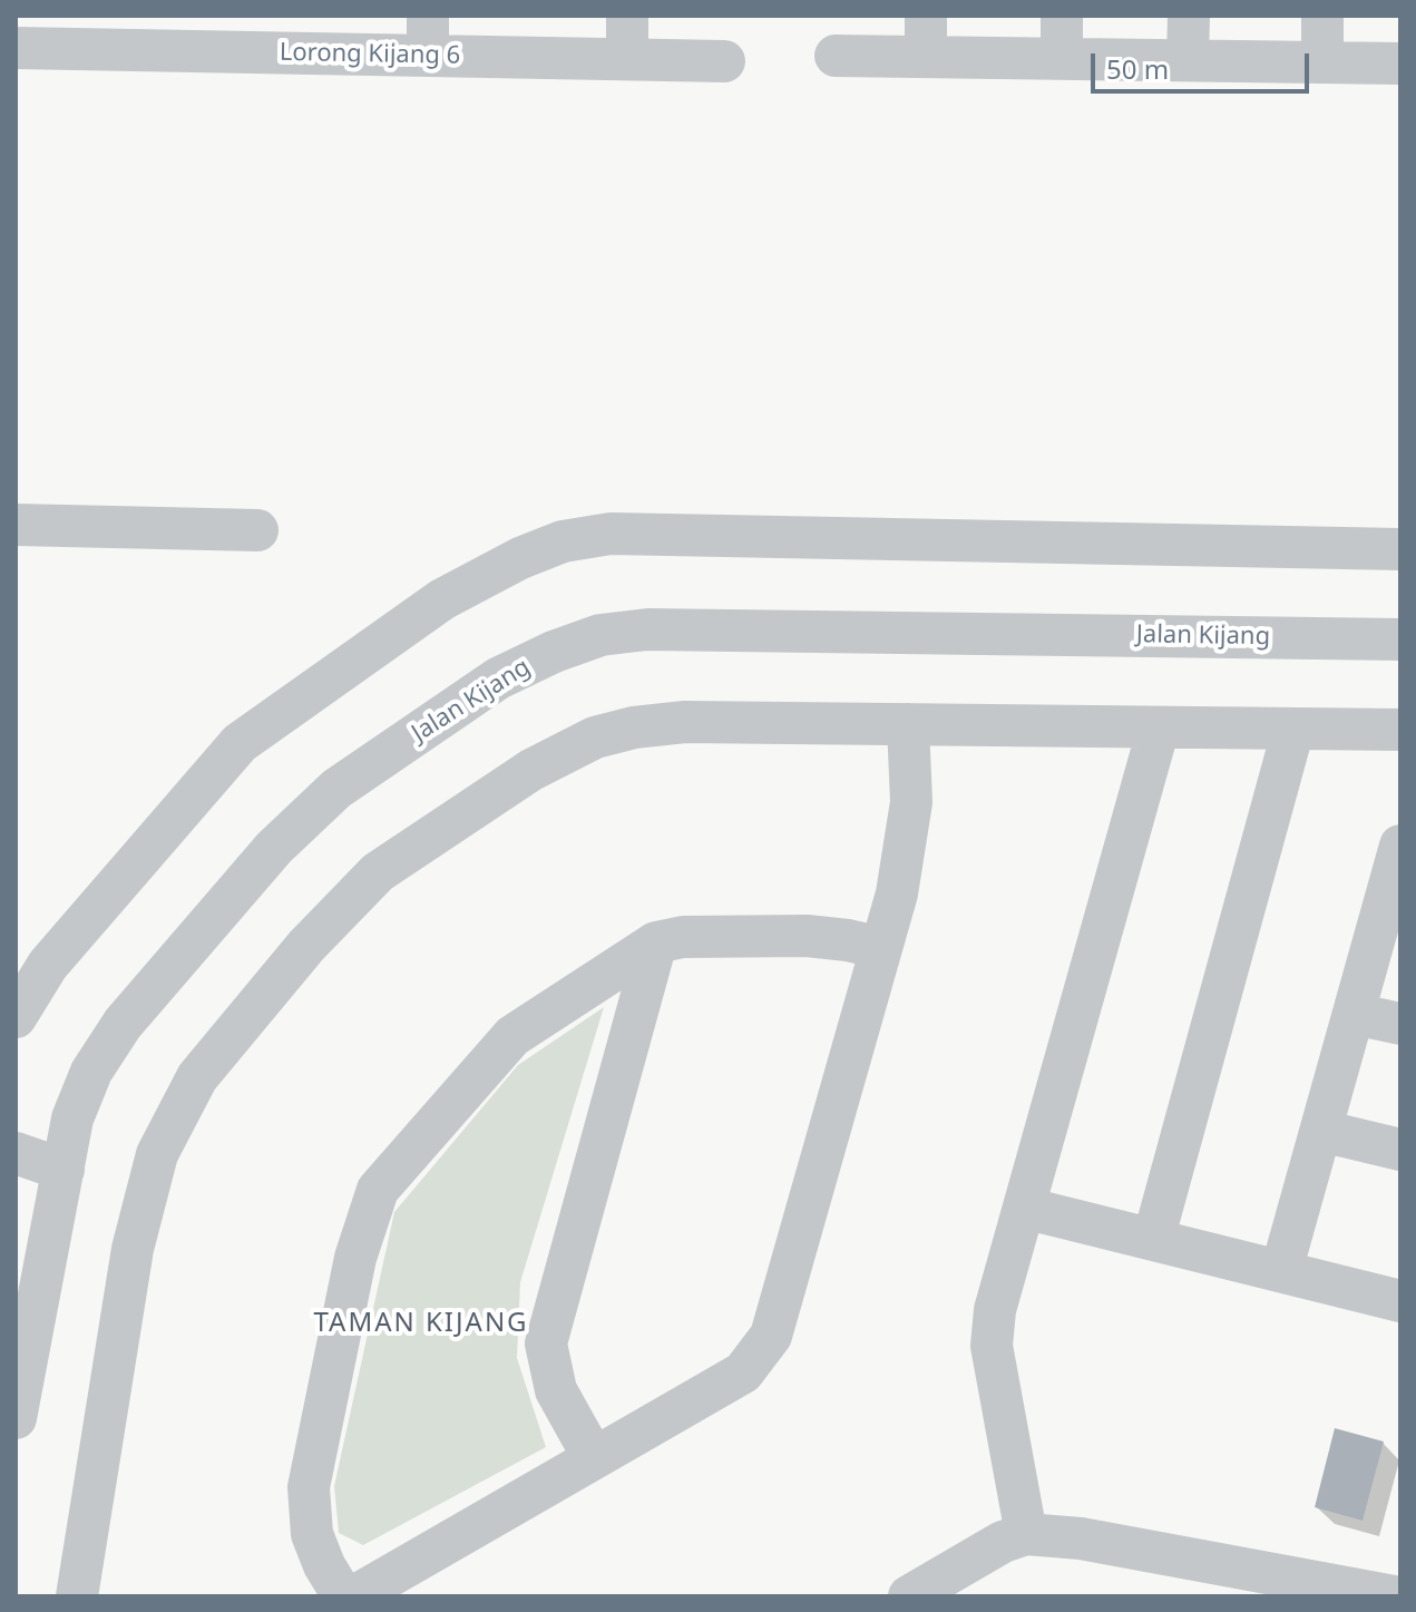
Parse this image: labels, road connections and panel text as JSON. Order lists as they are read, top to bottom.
{
  "streets": {
    "street": ["Lorong Kijang 6", "Jalan Kijang"]
  },
  "districts": ["TAMAN KIJANG"],
  "scale_bar": "50 m"
}
